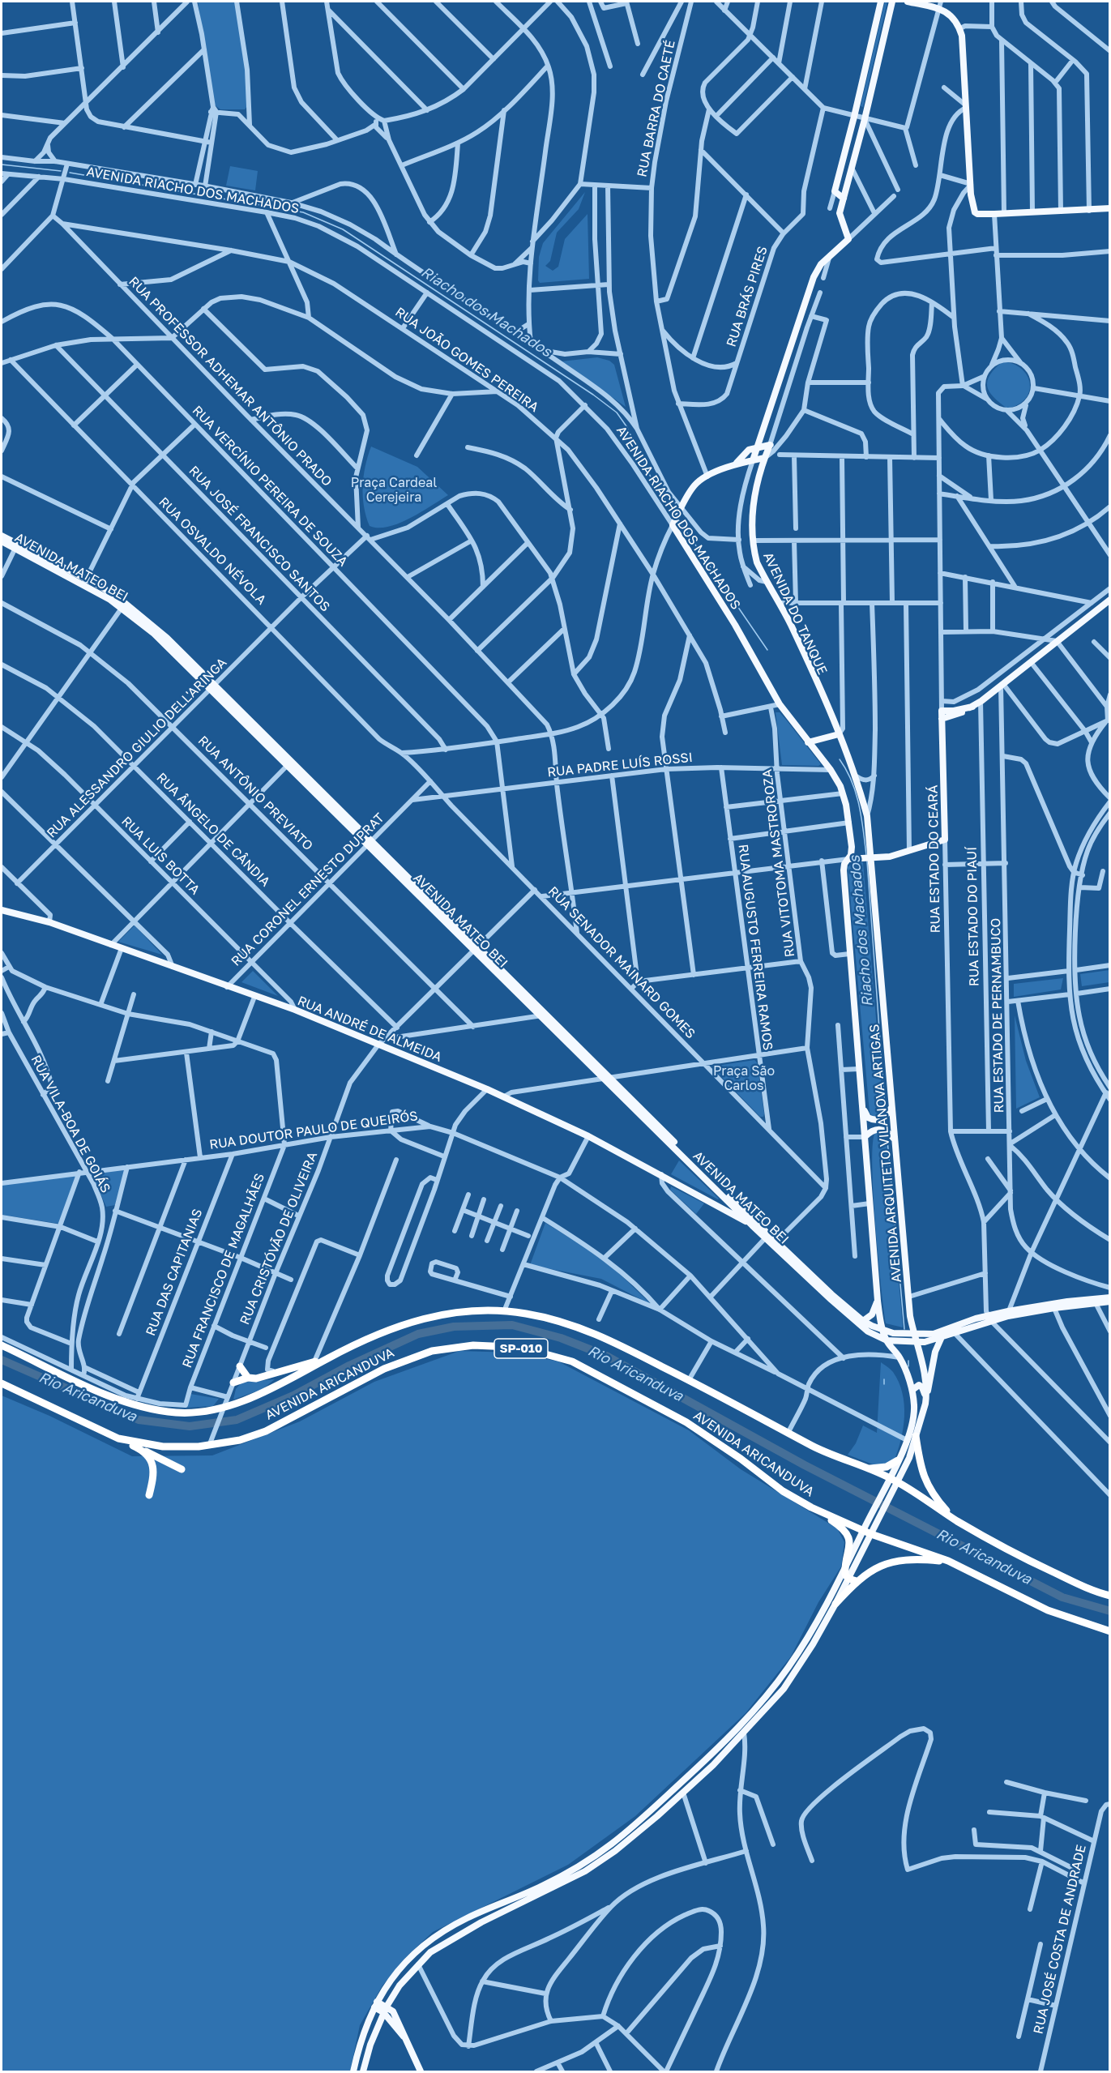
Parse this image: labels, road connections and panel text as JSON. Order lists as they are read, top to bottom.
{
  "streets": {
    "highway": ["SP-010", "AVENIDA ARICANDUVA"],
    "main road": [
      "AVENIDA RIACHO DOS MACHADOS",
      "AVENIDA MATEO BEI",
      "AVENIDA DO TANQUE",
      "RUA ESTADO DO CEARÁ",
      "RUA ANDRÉ DE ALMEIDA",
      "AVENIDA ARQUITETO VILANOVA ARTIGAS"
    ],
    "street": [
      "RUA BARRA DO CAETÉ",
      "RUA BRÁS PIRES",
      "RUA JOÃO GOMES PEREIRA",
      "RUA PROFESSOR ADHEMAR ANTÔNIO PRADO",
      "RUA VERCÍNIO PEREIRA DE SOUZA",
      "RUA JOSÉ FRANCISCO SANTOS",
      "RUA OSVALDO NÉVOLA",
      "RUA ALESSANDRO GIULIO DELL'ARINGA",
      "RUA PADRE LUÍS ROSSI",
      "RUA ANTÔNIO PREVIATO",
      "RUA ÂNGELO DE CÂNDIA",
      "RUA LUIS BOTTA",
      "RUA VITOTOMA MASTROROZA",
      "RUA CORONEL ERNESTO DUPRAT",
      "RUA ESTADO DO PIAUÍ",
      "RUA AUGUSTO FERREIRA RAMOS",
      "RUA SENADOR MAINARD GOMES",
      "RUA ESTADO DE PERNAMBUCO",
      "RUA VILA-BOA DE GOIÁS",
      "RUA DOUTOR PAULO DE QUEIRÓS",
      "RUA CRISTÓVÃO DE OLIVEIRA",
      "RUA FRANCISCO DE MAGALHÃES",
      "RUA DAS CAPITANIAS",
      "RUA JOSÉ COSTA DE ANDRADE"
    ]
  },
  "crossings": [
    ["RUA BARRA DO CAETÉ", "RUA BRÁS PIRES"],
    ["AVENIDA RIACHO DOS MACHADOS", "RUA PADRE LUÍS ROSSI"],
    ["AVENIDA RIACHO DOS MACHADOS", "AVENIDA ARQUITETO VILANOVA ARTIGAS"],
    ["RUA JOÃO GOMES PEREIRA", "RUA PROFESSOR ADHEMAR ANTÔNIO PRADO"],
    ["RUA PROFESSOR ADHEMAR ANTÔNIO PRADO", "RUA ALESSANDRO GIULIO DELL'ARINGA"],
    ["RUA VERCÍNIO PEREIRA DE SOUZA", "RUA ALESSANDRO GIULIO DELL'ARINGA"],
    ["RUA JOSÉ FRANCISCO SANTOS", "RUA ALESSANDRO GIULIO DELL'ARINGA"],
    ["RUA OSVALDO NÉVOLA", "RUA ALESSANDRO GIULIO DELL'ARINGA"],
    ["RUA OSVALDO NÉVOLA", "RUA SENADOR MAINARD GOMES"],
    ["AVENIDA MATEO BEI", "RUA ALESSANDRO GIULIO DELL'ARINGA"],
    ["AVENIDA MATEO BEI", "RUA CORONEL ERNESTO DUPRAT"],
    ["AVENIDA MATEO BEI", "RUA ANDRÉ DE ALMEIDA"],
    ["AVENIDA MATEO BEI", "AVENIDA ARQUITETO VILANOVA ARTIGAS"],
    ["AVENIDA MATEO BEI", "RUA CRISTÓVÃO DE OLIVEIRA"],
    ["AVENIDA DO TANQUE", "AVENIDA ARQUITETO VILANOVA ARTIGAS"],
    ["RUA ALESSANDRO GIULIO DELL'ARINGA", "RUA ANTÔNIO PREVIATO"],
    ["RUA ALESSANDRO GIULIO DELL'ARINGA", "RUA ÂNGELO DE CÂNDIA"],
    ["RUA ALESSANDRO GIULIO DELL'ARINGA", "RUA LUIS BOTTA"],
    ["RUA PADRE LUÍS ROSSI", "RUA VITOTOMA MASTROROZA"],
    ["RUA PADRE LUÍS ROSSI", "RUA CORONEL ERNESTO DUPRAT"],
    ["RUA PADRE LUÍS ROSSI", "RUA AUGUSTO FERREIRA RAMOS"],
    ["RUA PADRE LUÍS ROSSI", "RUA SENADOR MAINARD GOMES"],
    ["RUA ANTÔNIO PREVIATO", "RUA CORONEL ERNESTO DUPRAT"],
    ["RUA ANTÔNIO PREVIATO", "RUA CRISTÓVÃO DE OLIVEIRA"],
    ["RUA ÂNGELO DE CÂNDIA", "RUA CORONEL ERNESTO DUPRAT"],
    ["RUA ÂNGELO DE CÂNDIA", "RUA CRISTÓVÃO DE OLIVEIRA"],
    ["RUA LUIS BOTTA", "RUA CORONEL ERNESTO DUPRAT"],
    ["RUA LUIS BOTTA", "RUA ANDRÉ DE ALMEIDA"],
    ["RUA VITOTOMA MASTROROZA", "RUA SENADOR MAINARD GOMES"],
    ["RUA CORONEL ERNESTO DUPRAT", "RUA ANDRÉ DE ALMEIDA"],
    ["RUA AUGUSTO FERREIRA RAMOS", "RUA SENADOR MAINARD GOMES"],
    ["RUA SENADOR MAINARD GOMES", "RUA CRISTÓVÃO DE OLIVEIRA"],
    ["RUA ANDRÉ DE ALMEIDA", "RUA CRISTÓVÃO DE OLIVEIRA"],
    ["RUA VILA-BOA DE GOIÁS", "RUA DOUTOR PAULO DE QUEIRÓS"],
    ["RUA DOUTOR PAULO DE QUEIRÓS", "RUA CRISTÓVÃO DE OLIVEIRA"],
    ["RUA DOUTOR PAULO DE QUEIRÓS", "RUA FRANCISCO DE MAGALHÃES"],
    ["RUA DOUTOR PAULO DE QUEIRÓS", "RUA DAS CAPITANIAS"],
    ["RUA CRISTÓVÃO DE OLIVEIRA", "AVENIDA ARICANDUVA"],
    ["RUA FRANCISCO DE MAGALHÃES", "RUA DAS CAPITANIAS"]
  ],
  "water": ["Riacho dos Machados", "Rio Aricanduva"],
  "parks": ["Praça Cardeal Cerejeira", "Praça São Carlos"]
}
